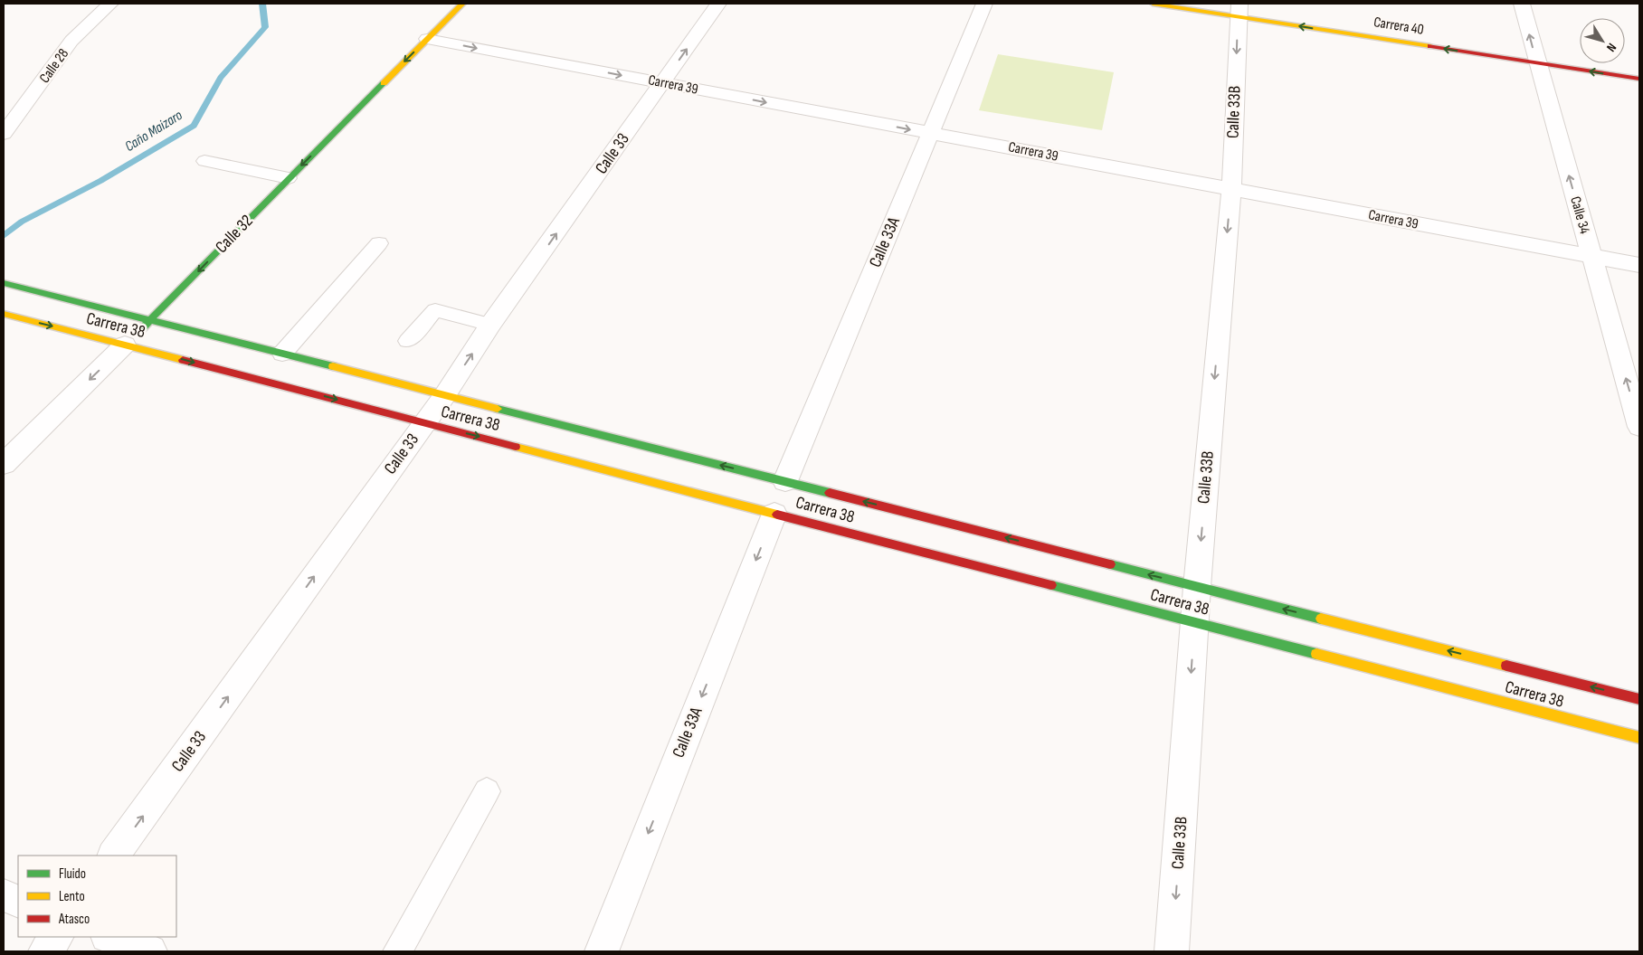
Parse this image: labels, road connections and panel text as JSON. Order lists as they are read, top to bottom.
{
  "streets": {
    "street": [
      "Carrera 40",
      "Calle 28",
      "Carrera 39",
      "Calle 33B",
      "Calle 33",
      "Calle 34",
      "Calle 32",
      "Calle 33A",
      "Carrera 38"
    ]
  },
  "crossings": [
    ["Carrera 40", "Calle 33B"],
    ["Carrera 40", "Calle 34"],
    ["Carrera 39", "Calle 33B"],
    ["Carrera 39", "Calle 33"],
    ["Carrera 39", "Calle 34"],
    ["Carrera 39", "Calle 32"],
    ["Carrera 39", "Calle 33A"],
    ["Calle 33B", "Carrera 38"],
    ["Calle 33", "Carrera 38"],
    ["Calle 32", "Carrera 38"],
    ["Calle 33A", "Carrera 38"]
  ],
  "one_way": [
    "Carrera 40",
    "Carrera 39",
    "Calle 33B",
    "Calle 33",
    "Calle 34",
    "Calle 32",
    "Calle 33A"
  ],
  "water": ["Caño Maizaro"],
  "legend": ["Fluido", "Lento", "Atasco"],
  "north": "bottom right"
}
